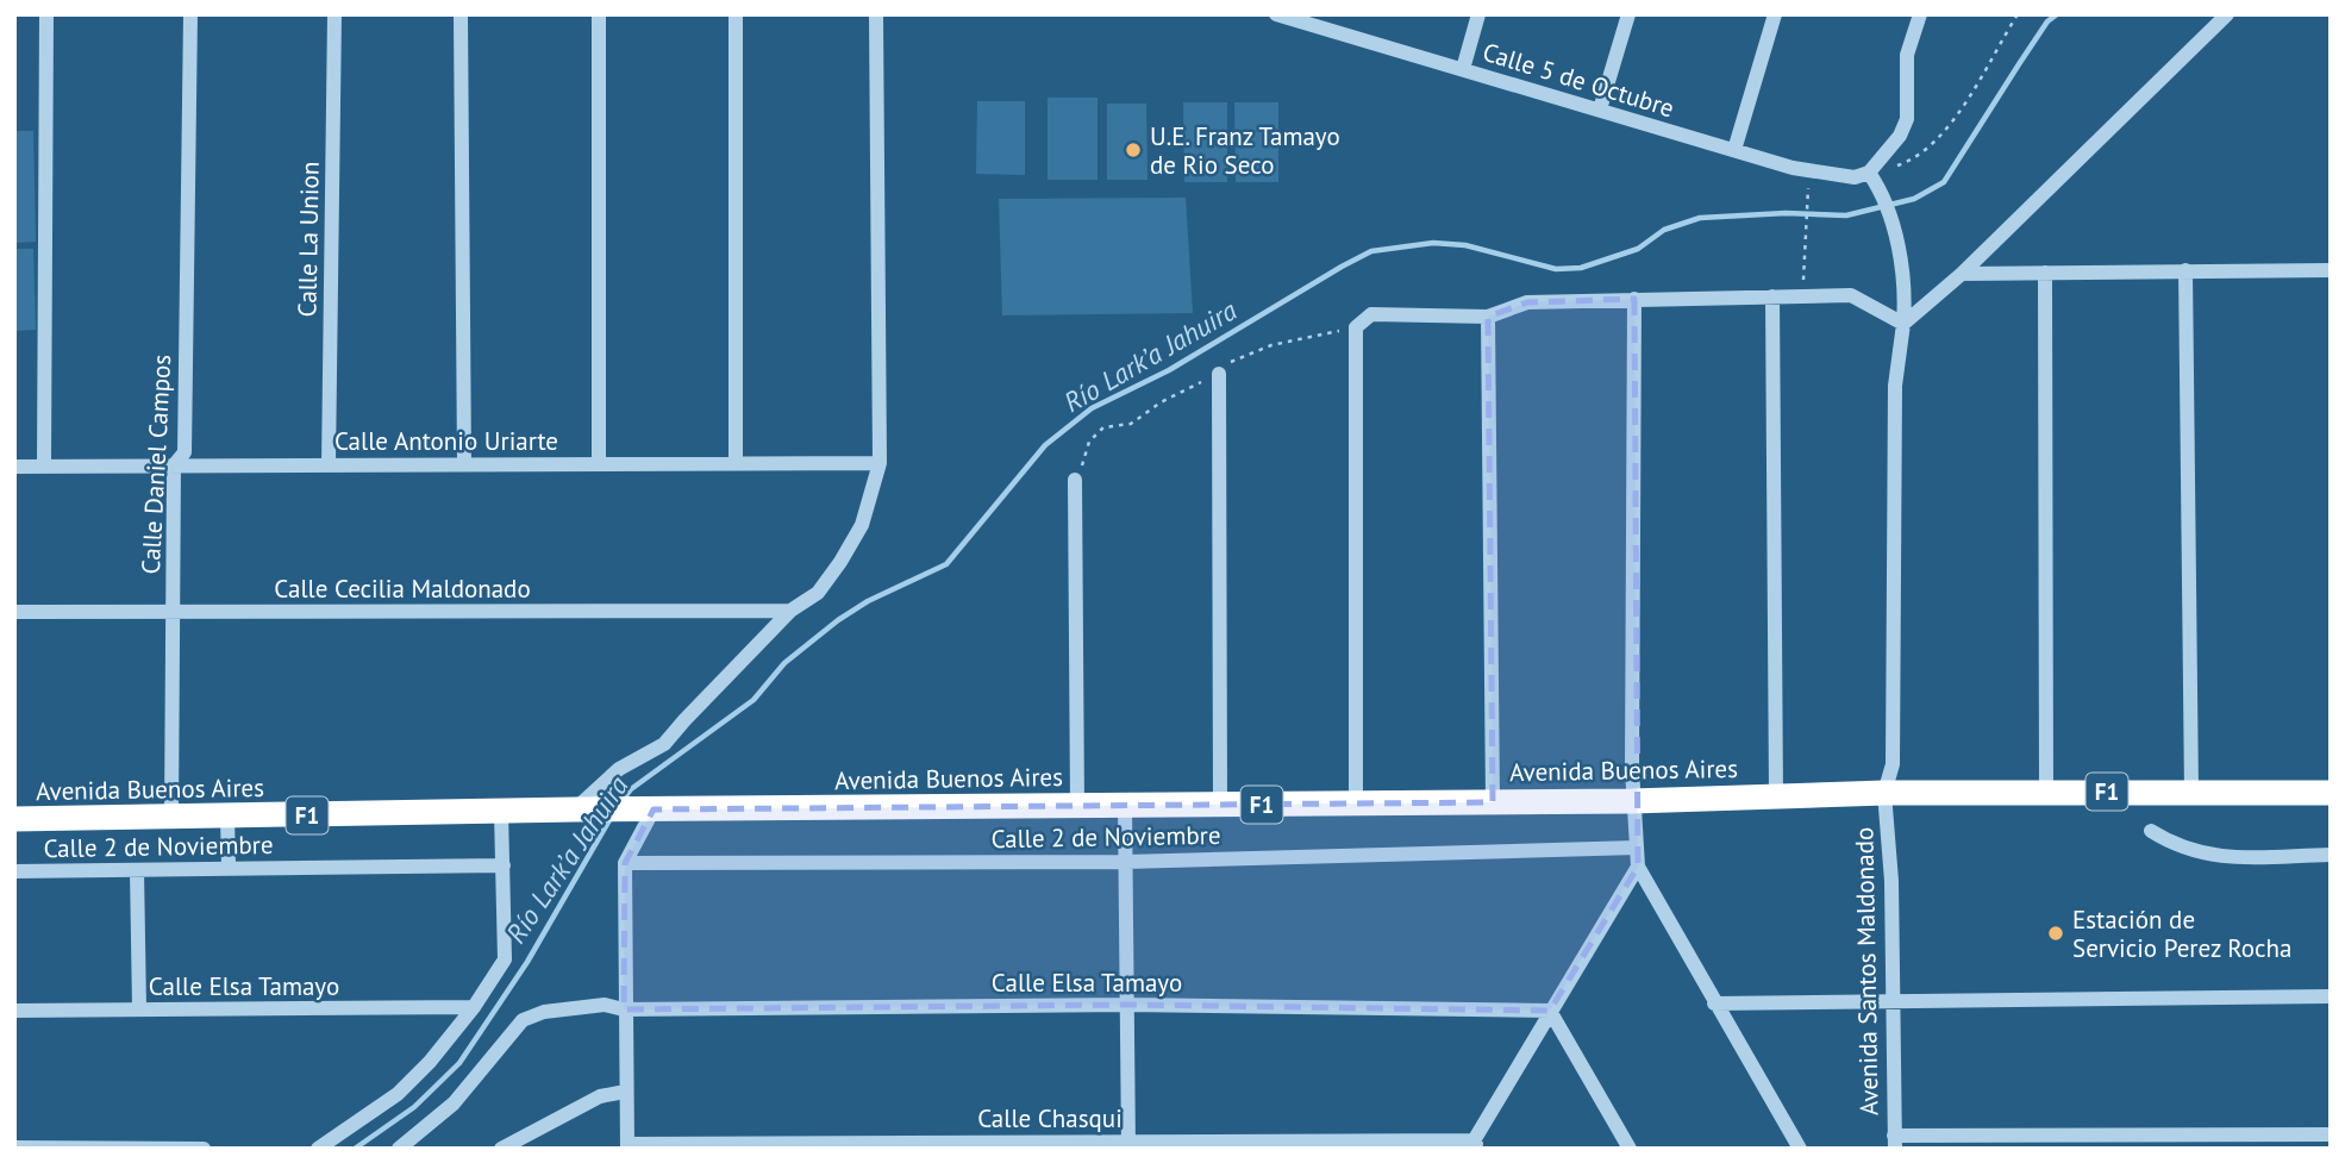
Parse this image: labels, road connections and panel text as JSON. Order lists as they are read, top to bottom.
{
  "streets": {
    "highway": ["Avenida Buenos Aires", "F1"],
    "street": [
      "Calle 5 de Octubre",
      "Calle La Union",
      "Calle Antonio Uriarte",
      "Calle Daniel Campos",
      "Calle Cecilia Maldonado",
      "Calle 2 de Noviembre",
      "Avenida Santos Maldonado",
      "Calle Elsa Tamayo",
      "Calle Chasqui"
    ]
  },
  "crossings": [
    ["Calle 5 de Octubre", "Avenida Santos Maldonado"],
    ["Calle La Union", "Calle Antonio Uriarte"],
    ["Calle Antonio Uriarte", "Calle Daniel Campos"],
    ["Calle Daniel Campos", "Calle Cecilia Maldonado"],
    ["Calle Daniel Campos", "Avenida Buenos Aires"],
    ["Avenida Buenos Aires", "F1"],
    ["Avenida Buenos Aires", "Avenida Santos Maldonado"],
    ["F1", "Avenida Santos Maldonado"]
  ],
  "water": ["Río Lark’a Jahuira"],
  "places": ["U.E. Franz Tamayo de Rio Seco", "Estación de Servicio Perez Rocha"]
}
